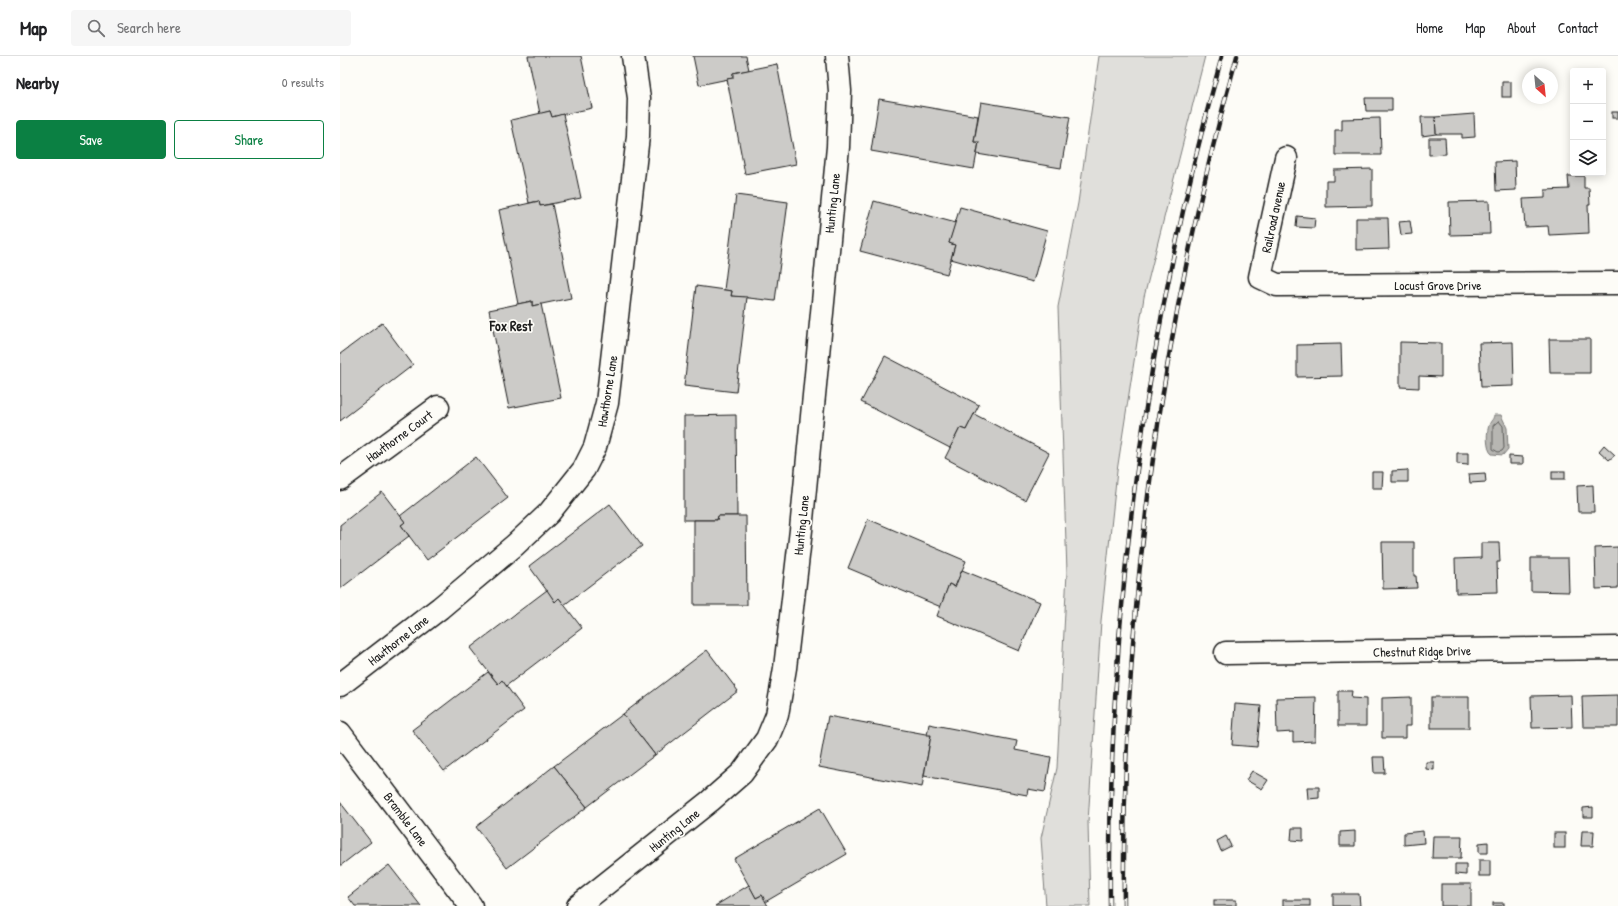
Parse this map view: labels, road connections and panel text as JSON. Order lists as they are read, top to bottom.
{
  "streets": {
    "street": [
      "Hunting Lane",
      "Railroad avenue",
      "Locust Grove Drive",
      "Hawthorne Lane",
      "Hawthorne Court",
      "Chestnut Ridge Drive",
      "Bramble Lane"
    ]
  },
  "crossings": [
    ["Railroad avenue", "Locust Grove Drive"]
  ],
  "districts": ["Fox Rest"],
  "north": "bottom right",
  "page": {
    "header": "Map",
    "search": "Search here",
    "nav": [
      "Home",
      "Map",
      "About",
      "Contact"
    ],
    "heading": ["Nearby", "0 results"],
    "map_buttons": ["+", "−"],
    "buttons": ["Save", "Share"]
  }
}
